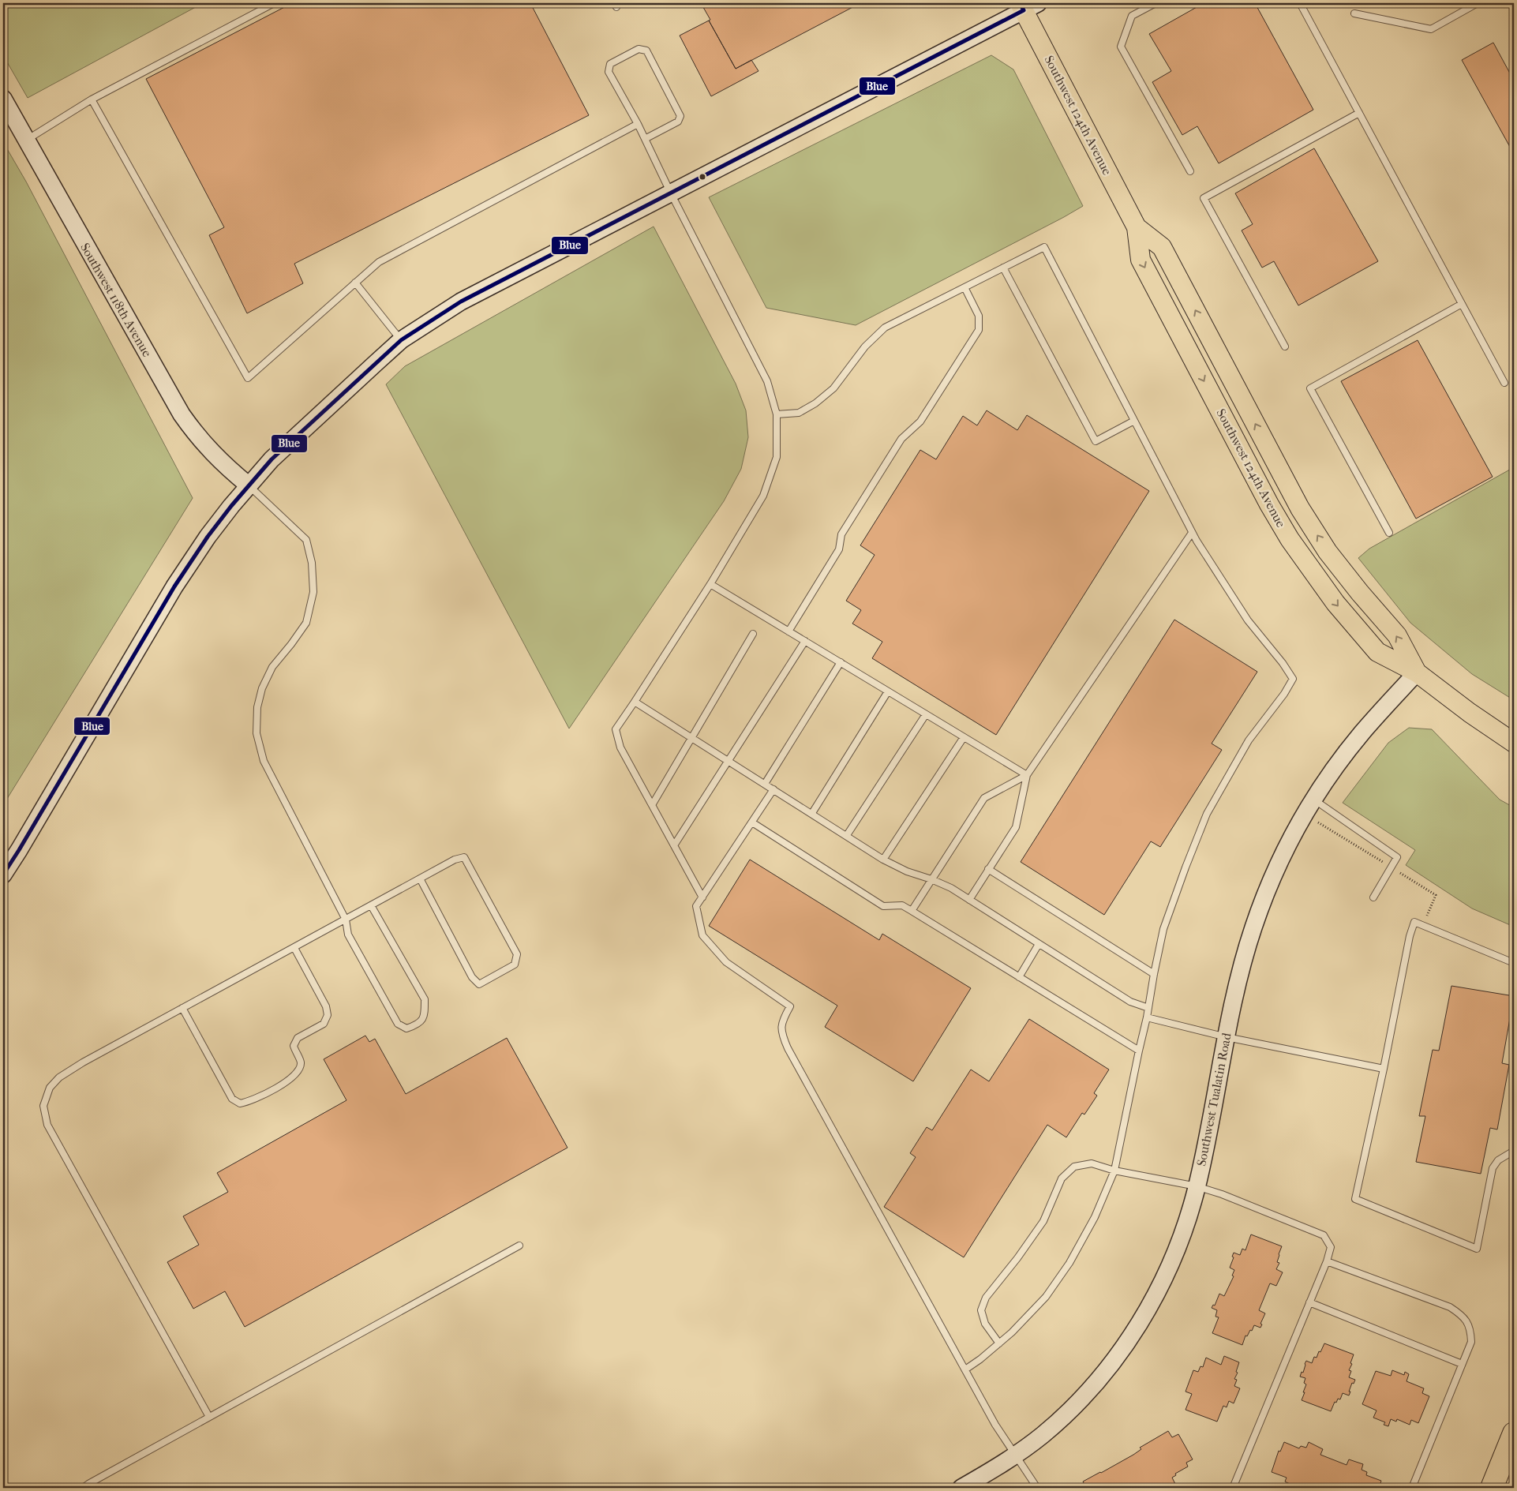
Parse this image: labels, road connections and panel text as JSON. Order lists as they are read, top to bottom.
{
  "streets": {
    "main road": ["Southwest 124th Avenue"],
    "street": ["Southwest 118th Avenue", "Southwest Tualatin Road"]
  },
  "crossings": [
    ["Southwest 124th Avenue", "Southwest Tualatin Road"]
  ],
  "lines": ["transit line Blue"]
}
